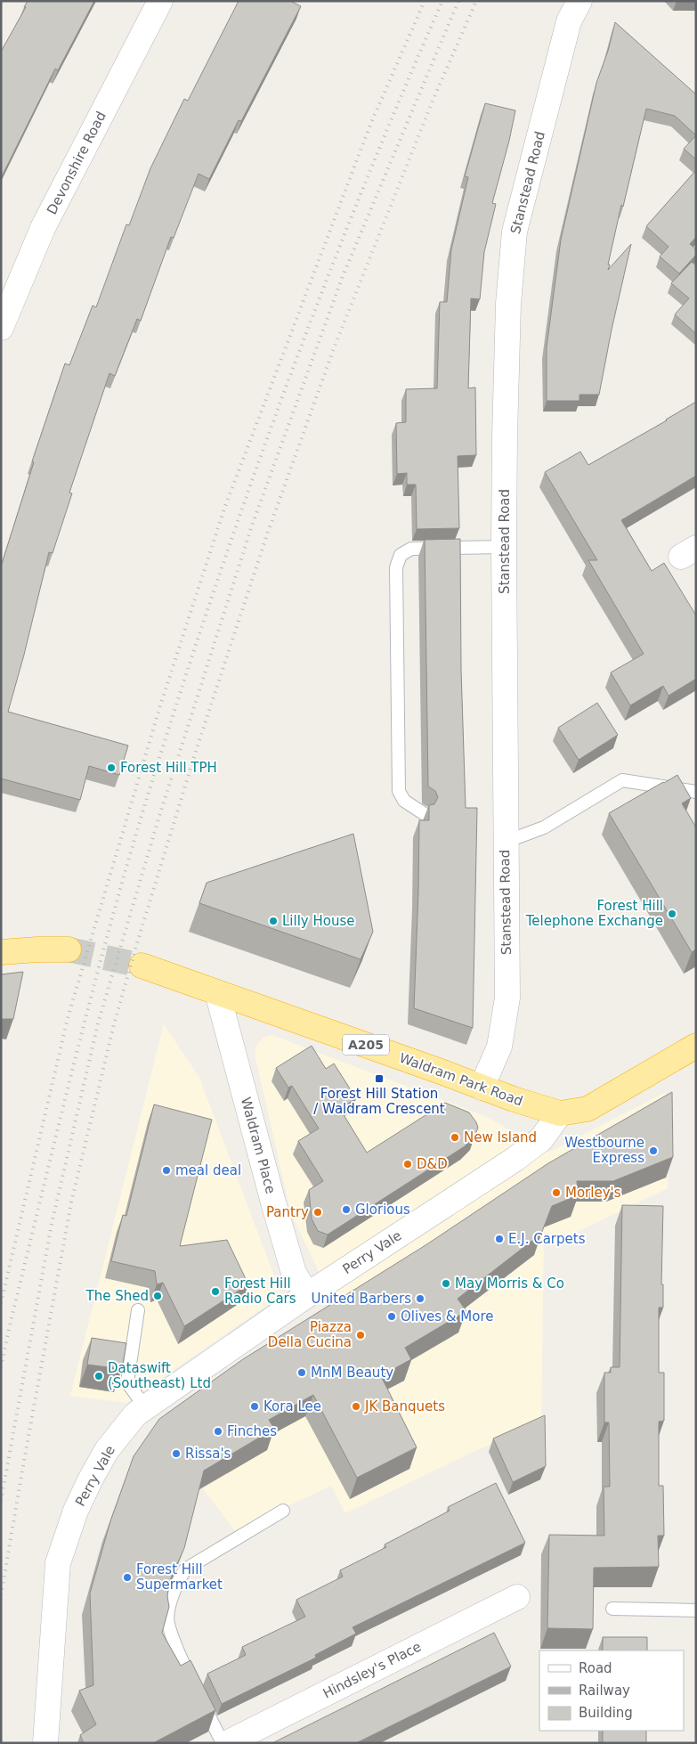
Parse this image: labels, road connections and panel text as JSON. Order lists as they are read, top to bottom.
{
  "streets": {
    "highway": ["A205", "Waldram Park Road"],
    "street": [
      "Devonshire Road",
      "Stanstead Road",
      "Waldram Place",
      "Perry Vale",
      "Hindsley's Place"
    ]
  },
  "crossings": [
    ["Stanstead Road", "Waldram Park Road"],
    ["A205", "Waldram Park Road"],
    ["A205", "Waldram Place"],
    ["Waldram Park Road", "Waldram Place"],
    ["Waldram Park Road", "Perry Vale"],
    ["Waldram Place", "Perry Vale"]
  ],
  "places": {
    "other": [
      "Forest Hill TPH",
      "Forest Hill Telephone Exchange",
      "Lilly House",
      "New Island",
      "Westbourne Express",
      "D&D",
      "meal deal",
      "Morley's",
      "Glorious",
      "Pantry",
      "E.J. Carpets",
      "May Morris & Co",
      "Forest Hill Radio Cars",
      "The Shed",
      "United Barbers",
      "Olives & More",
      "Piazza Della Cucina",
      "MnM Beauty",
      "Dataswift (Southeast) Ltd",
      "Kora Lee",
      "JK Banquets",
      "Finches",
      "Rissa's",
      "Forest Hill Supermarket"
    ],
    "transit": ["Forest Hill Station / Waldram Crescent"]
  },
  "legend": ["Road", "Railway", "Building"]
}
